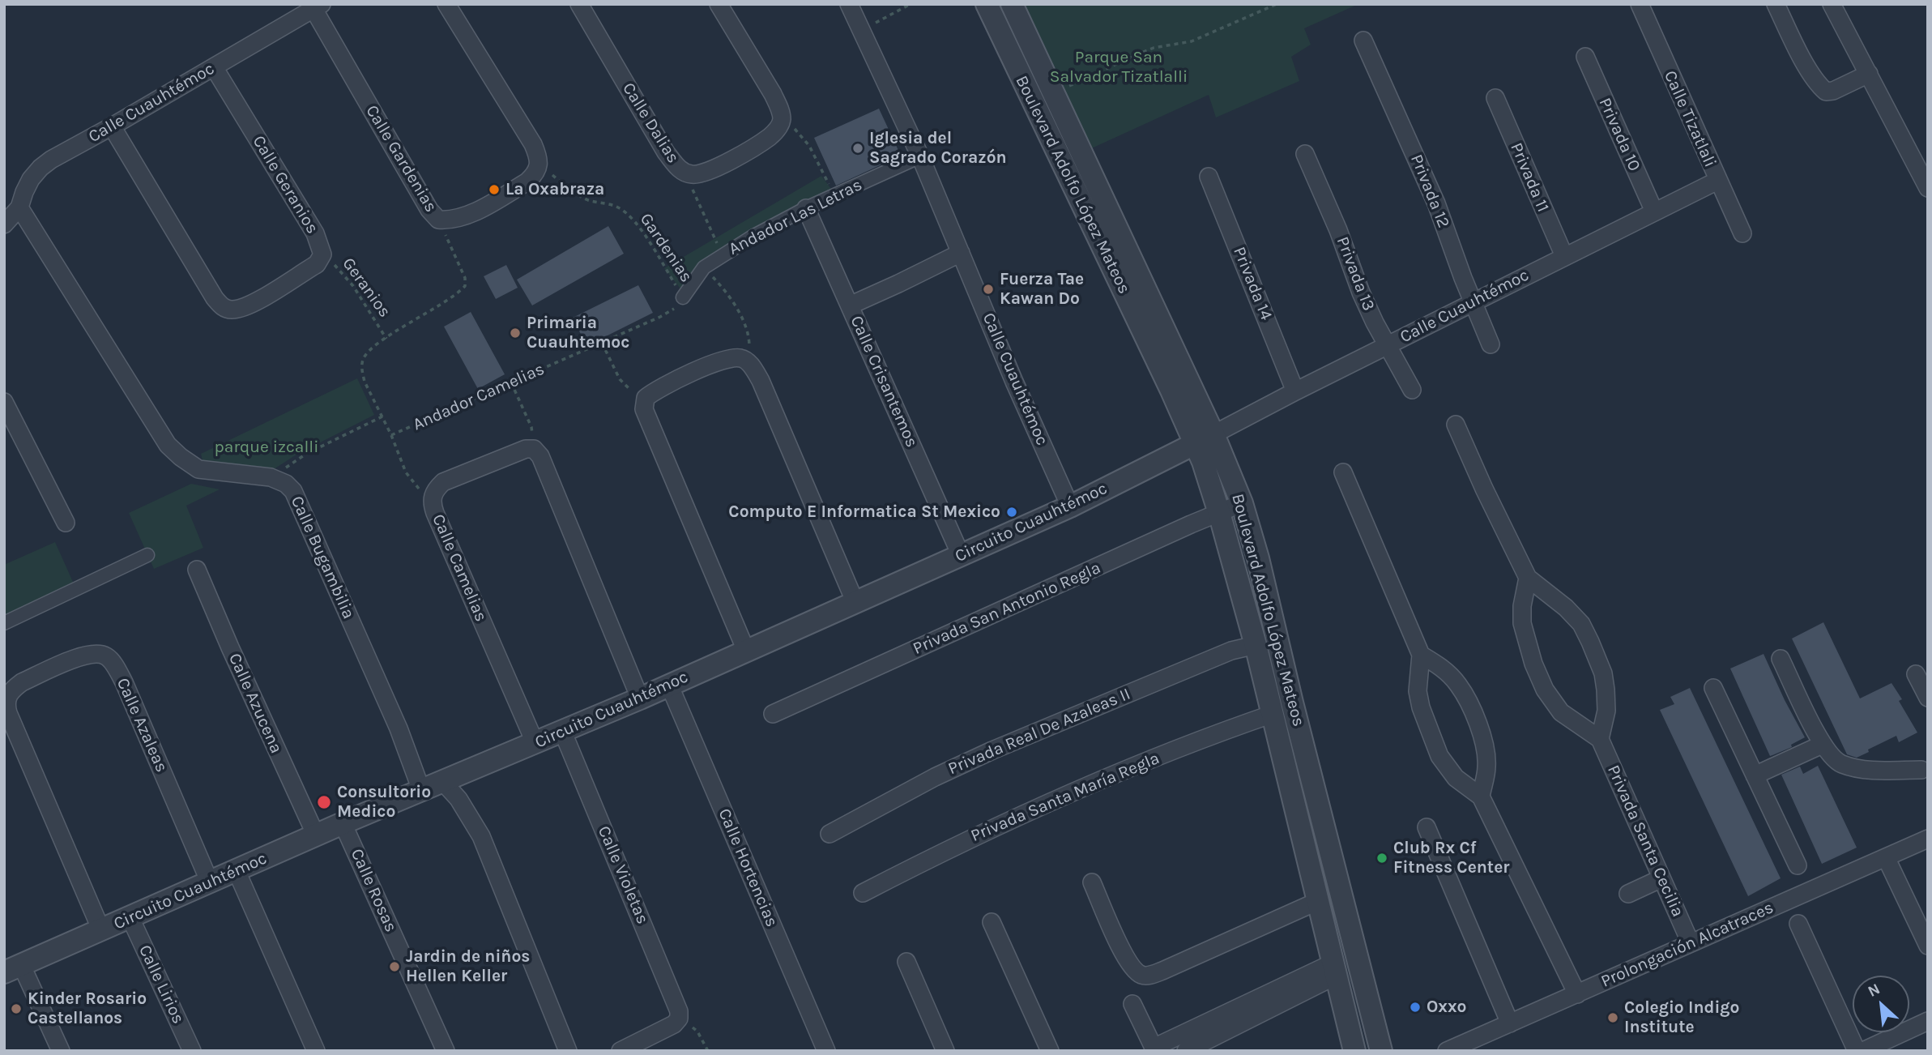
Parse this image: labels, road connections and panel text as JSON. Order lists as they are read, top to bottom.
{
  "streets": {
    "street": [
      "Calle Cuauhtémoc",
      "Calle Tizatlali",
      "Calle Dalias",
      "Privada 10",
      "Calle Gardenias",
      "Privada 11",
      "Calle Geranios",
      "Boulevard Adolfo López Mateos",
      "Privada 12",
      "Andador Las Letras",
      "Privada 13",
      "Privada 14",
      "Calle Crisantemos",
      "Circuito Cuauhtémoc",
      "Calle Bugambilia",
      "Calle Camelias",
      "Privada San Antonio Regla",
      "Calle Azucena",
      "Calle Azaleas",
      "Privada Real De Azaleas II",
      "Privada Santa María Regla",
      "Privada Santa Cecilia",
      "Calle Hortencias",
      "Calle Violetas",
      "Calle Rosas",
      "Prolongación Alcatraces",
      "Calle Lirios"
    ],
    "path": ["Gardenias", "Geranios", "Andador Camelias"]
  },
  "crossings": [
    ["Calle Cuauhtémoc", "Calle Tizatlali"],
    ["Calle Cuauhtémoc", "Privada 10"],
    ["Calle Cuauhtémoc", "Calle Gardenias"],
    ["Calle Cuauhtémoc", "Privada 11"],
    ["Calle Cuauhtémoc", "Calle Geranios"],
    ["Calle Cuauhtémoc", "Boulevard Adolfo López Mateos"],
    ["Calle Cuauhtémoc", "Privada 12"],
    ["Calle Cuauhtémoc", "Andador Las Letras"],
    ["Calle Cuauhtémoc", "Privada 13"],
    ["Calle Cuauhtémoc", "Privada 14"],
    ["Calle Cuauhtémoc", "Circuito Cuauhtémoc"],
    ["Calle Cuauhtémoc", "Calle Bugambilia"],
    ["Calle Gardenias", "Gardenias"],
    ["Calle Geranios", "Geranios"],
    ["Boulevard Adolfo López Mateos", "Circuito Cuauhtémoc"],
    ["Boulevard Adolfo López Mateos", "Privada San Antonio Regla"],
    ["Boulevard Adolfo López Mateos", "Privada Real De Azaleas II"],
    ["Boulevard Adolfo López Mateos", "Privada Santa María Regla"],
    ["Andador Las Letras", "Calle Crisantemos"],
    ["Gardenias", "Andador Camelias"],
    ["Calle Crisantemos", "Circuito Cuauhtémoc"],
    ["Circuito Cuauhtémoc", "Calle Bugambilia"],
    ["Circuito Cuauhtémoc", "Calle Camelias"],
    ["Circuito Cuauhtémoc", "Calle Azucena"],
    ["Circuito Cuauhtémoc", "Calle Azaleas"],
    ["Circuito Cuauhtémoc", "Calle Hortencias"],
    ["Circuito Cuauhtémoc", "Calle Violetas"],
    ["Circuito Cuauhtémoc", "Calle Rosas"],
    ["Circuito Cuauhtémoc", "Calle Lirios"],
    ["Privada Santa Cecilia", "Prolongación Alcatraces"]
  ],
  "parks": ["Parque San Salvador Tizatlalli", "parque izcalli"],
  "places": [
    "Iglesia del Sagrado Corazón",
    "La Oxabraza",
    "Fuerza Tae Kawan Do",
    "Primaria Cuauhtemoc",
    "Computo E Informatica St Mexico",
    "Consultorio Medico",
    "Club Rx Cf Fitness Center",
    "Jardin de niños Hellen Keller",
    "Oxxo",
    "Kinder Rosario Castellanos",
    "Colegio Indigo Institute"
  ],
  "north": "top left"
}
